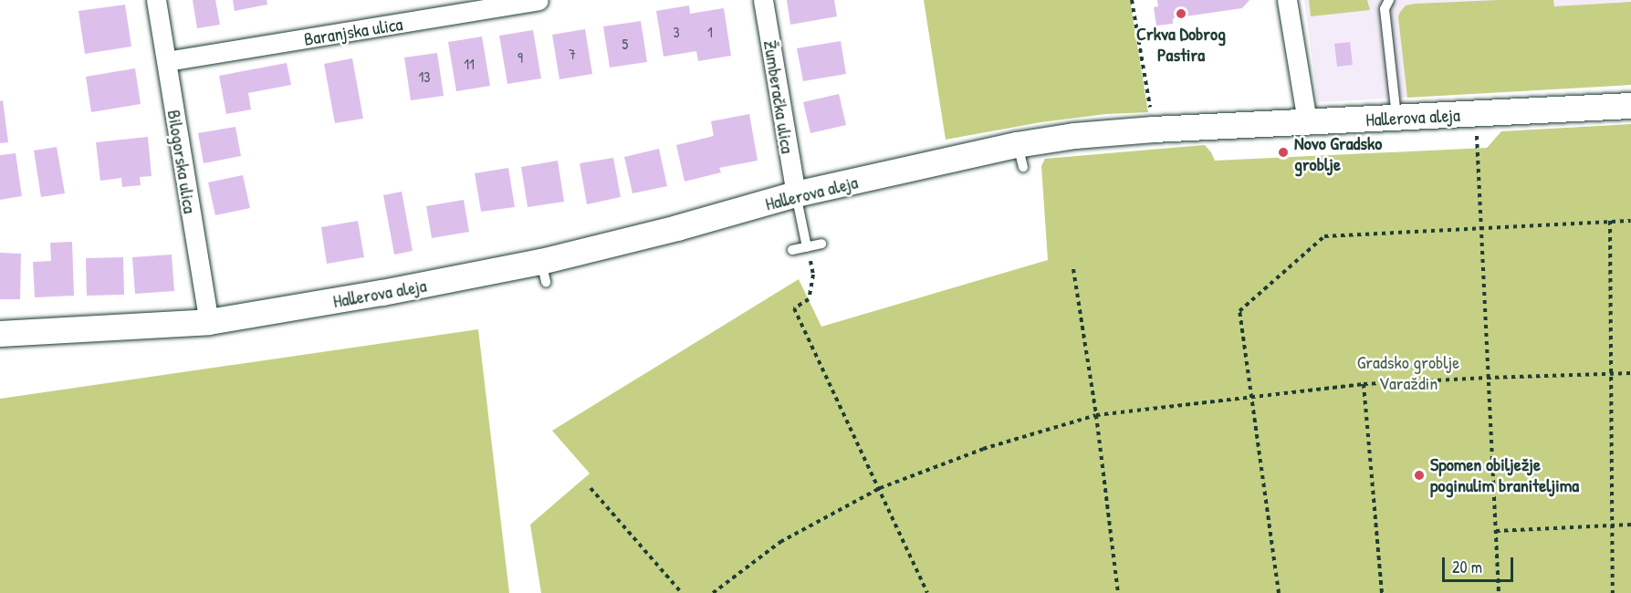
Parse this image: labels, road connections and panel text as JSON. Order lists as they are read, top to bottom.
{
  "streets": {
    "main road": ["Hallerova aleja"],
    "street": ["Baranjska ulica", "Žumberačka ulica", "Bilogorska ulica"]
  },
  "crossings": [
    ["Baranjska ulica", "Bilogorska ulica"],
    ["Žumberačka ulica", "Hallerova aleja"],
    ["Hallerova aleja", "Bilogorska ulica"]
  ],
  "parks": ["Gradsko groblje Varaždin"],
  "places": ["Crkva Dobrog Pastira", "Novo Gradsko groblje", "Spomen obilježje poginulim braniteljima"],
  "house_numbers": [
    "3",
    "1",
    "5",
    "7",
    "9",
    "11",
    "13"
  ],
  "scale_bar": "20 m"
}
